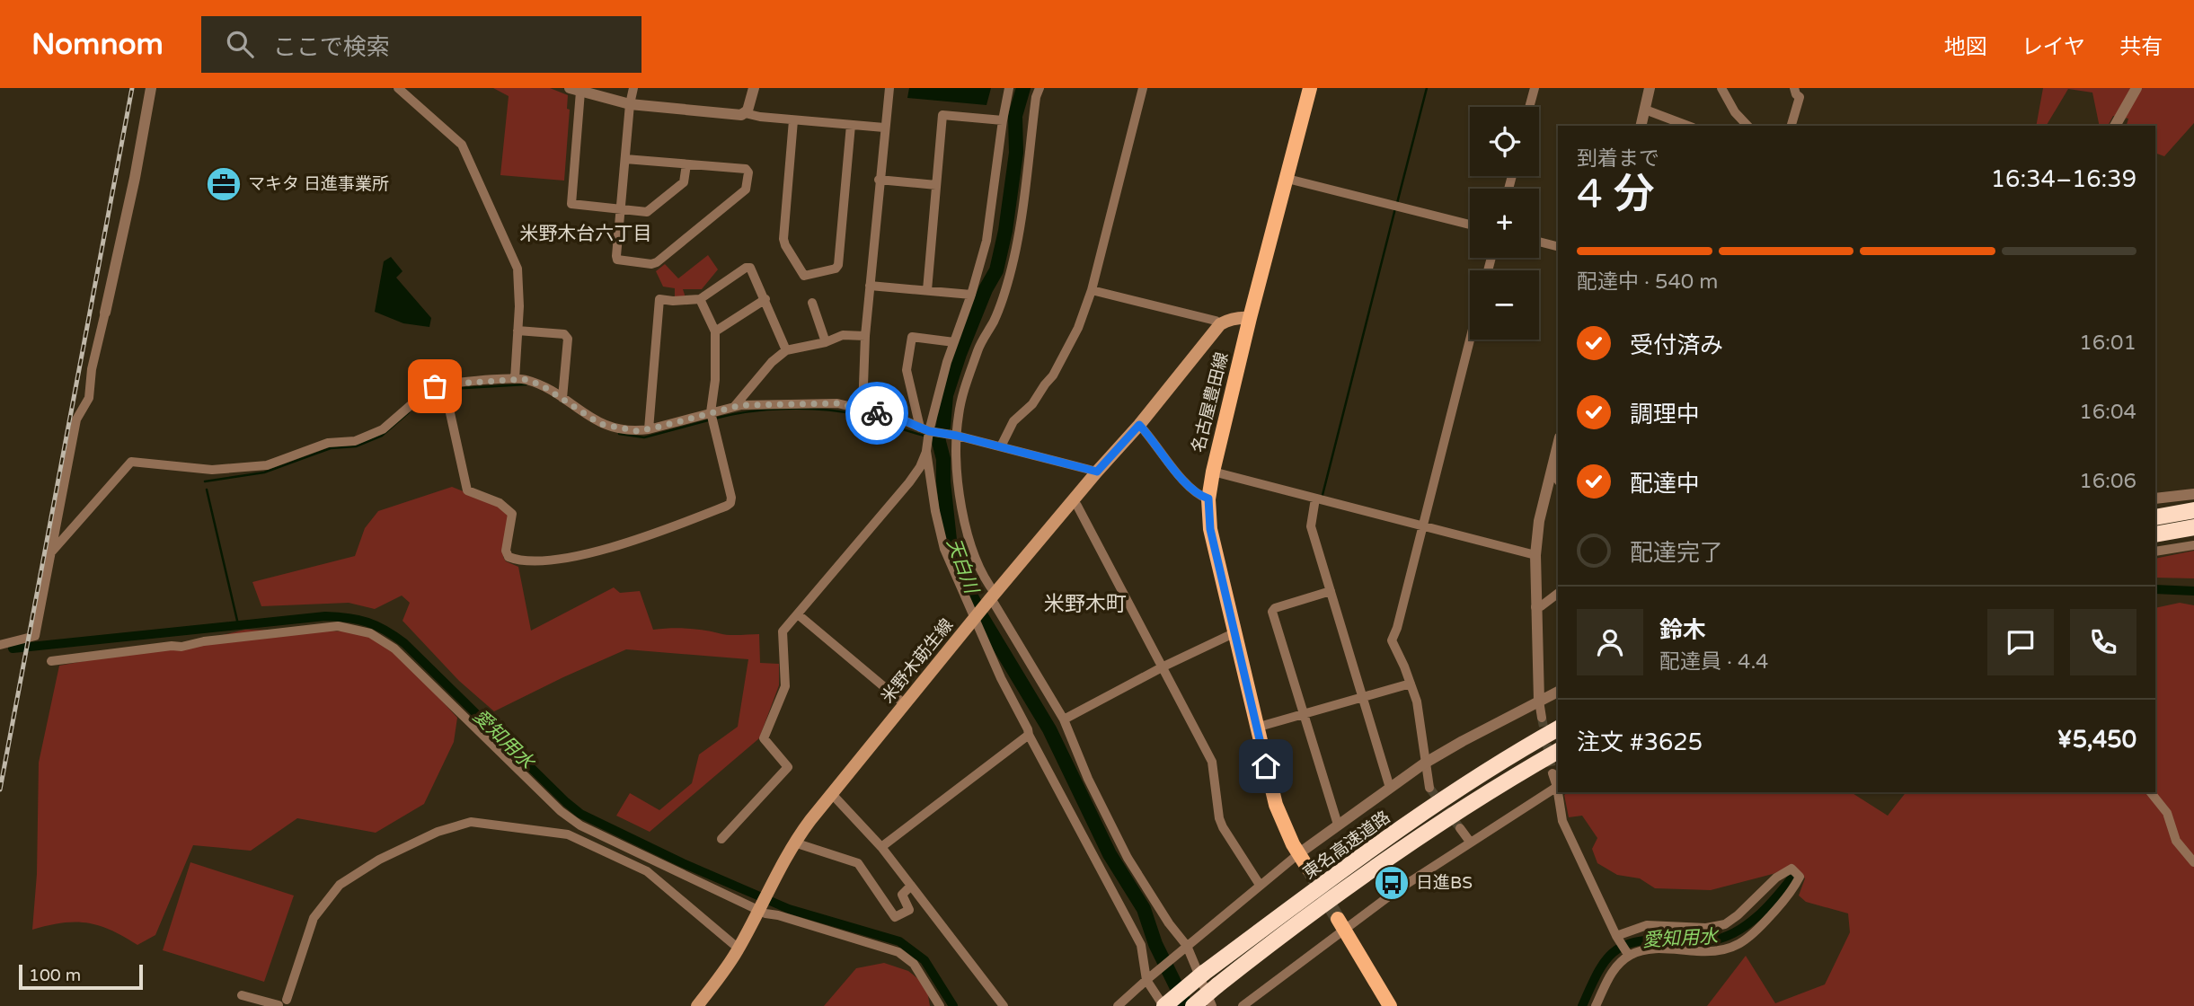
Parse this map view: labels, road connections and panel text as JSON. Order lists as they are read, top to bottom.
{
  "streets": {
    "highway": ["東名高速道路"],
    "main road": ["名古屋豊田線", "米野木莇生線"]
  },
  "districts": ["米野木台六丁目", "米野木町"],
  "water": ["天白川", "愛知用水"],
  "places": {
    "office": ["マキタ 日進事業所"],
    "bus stop": ["日進BS"]
  },
  "scale_bar": "100 m",
  "page": {
    "header": "Nomnom",
    "search": "ここで検索",
    "nav": ["地図", "レイヤ", "共有"],
    "map_buttons": ["+", "−"],
    "heading": ["4 分", "到着まで", "16:34–16:39"],
    "panel": [
      "鈴木",
      "配達員 · 4.4",
      "注文 #3625",
      "¥5,450"
    ],
    "bar": "配達中 · 540 m",
    "list": [
      ["受付済み", "16:01"],
      ["調理中", "16:04"],
      ["配達中", "16:06"],
      "配達完了"
    ],
    "scale": "100 m"
  }
}
